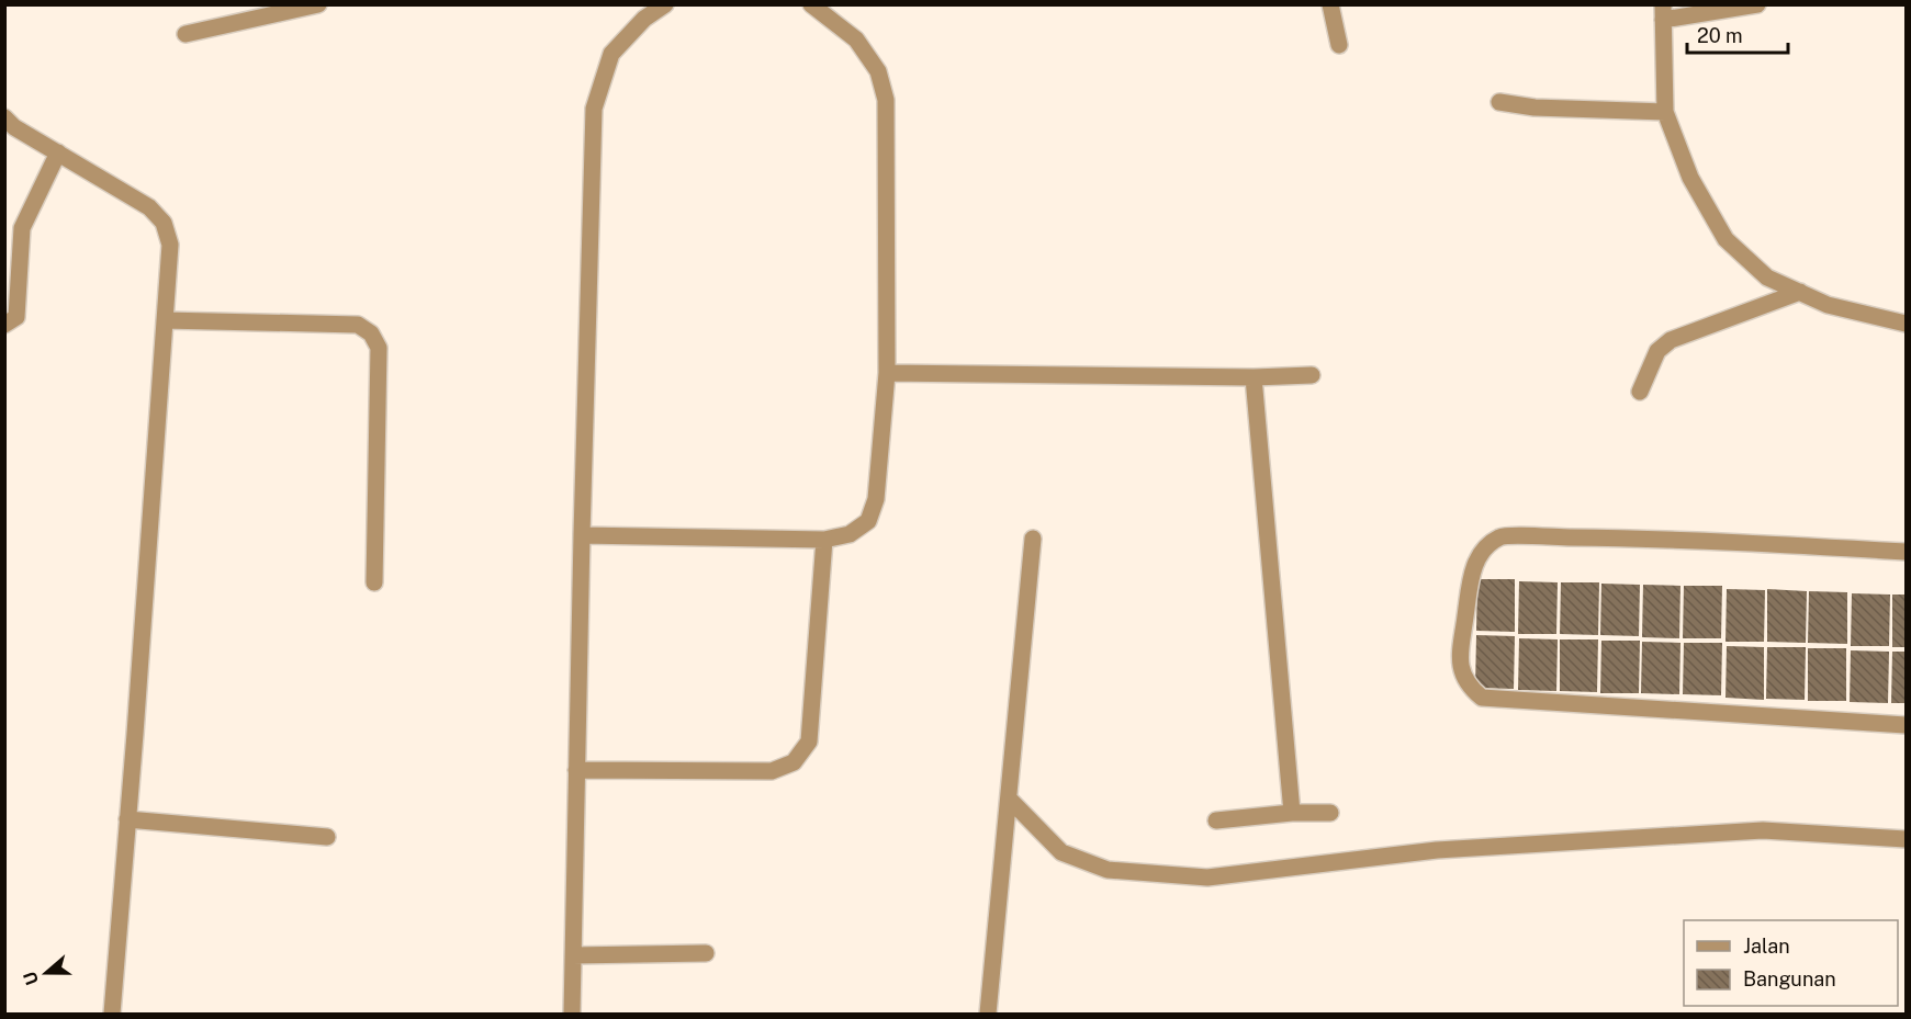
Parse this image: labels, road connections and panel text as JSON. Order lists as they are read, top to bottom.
{
  "legend": ["Jalan", "Bangunan"],
  "scale_bar": "20 m",
  "north": "left"
}
